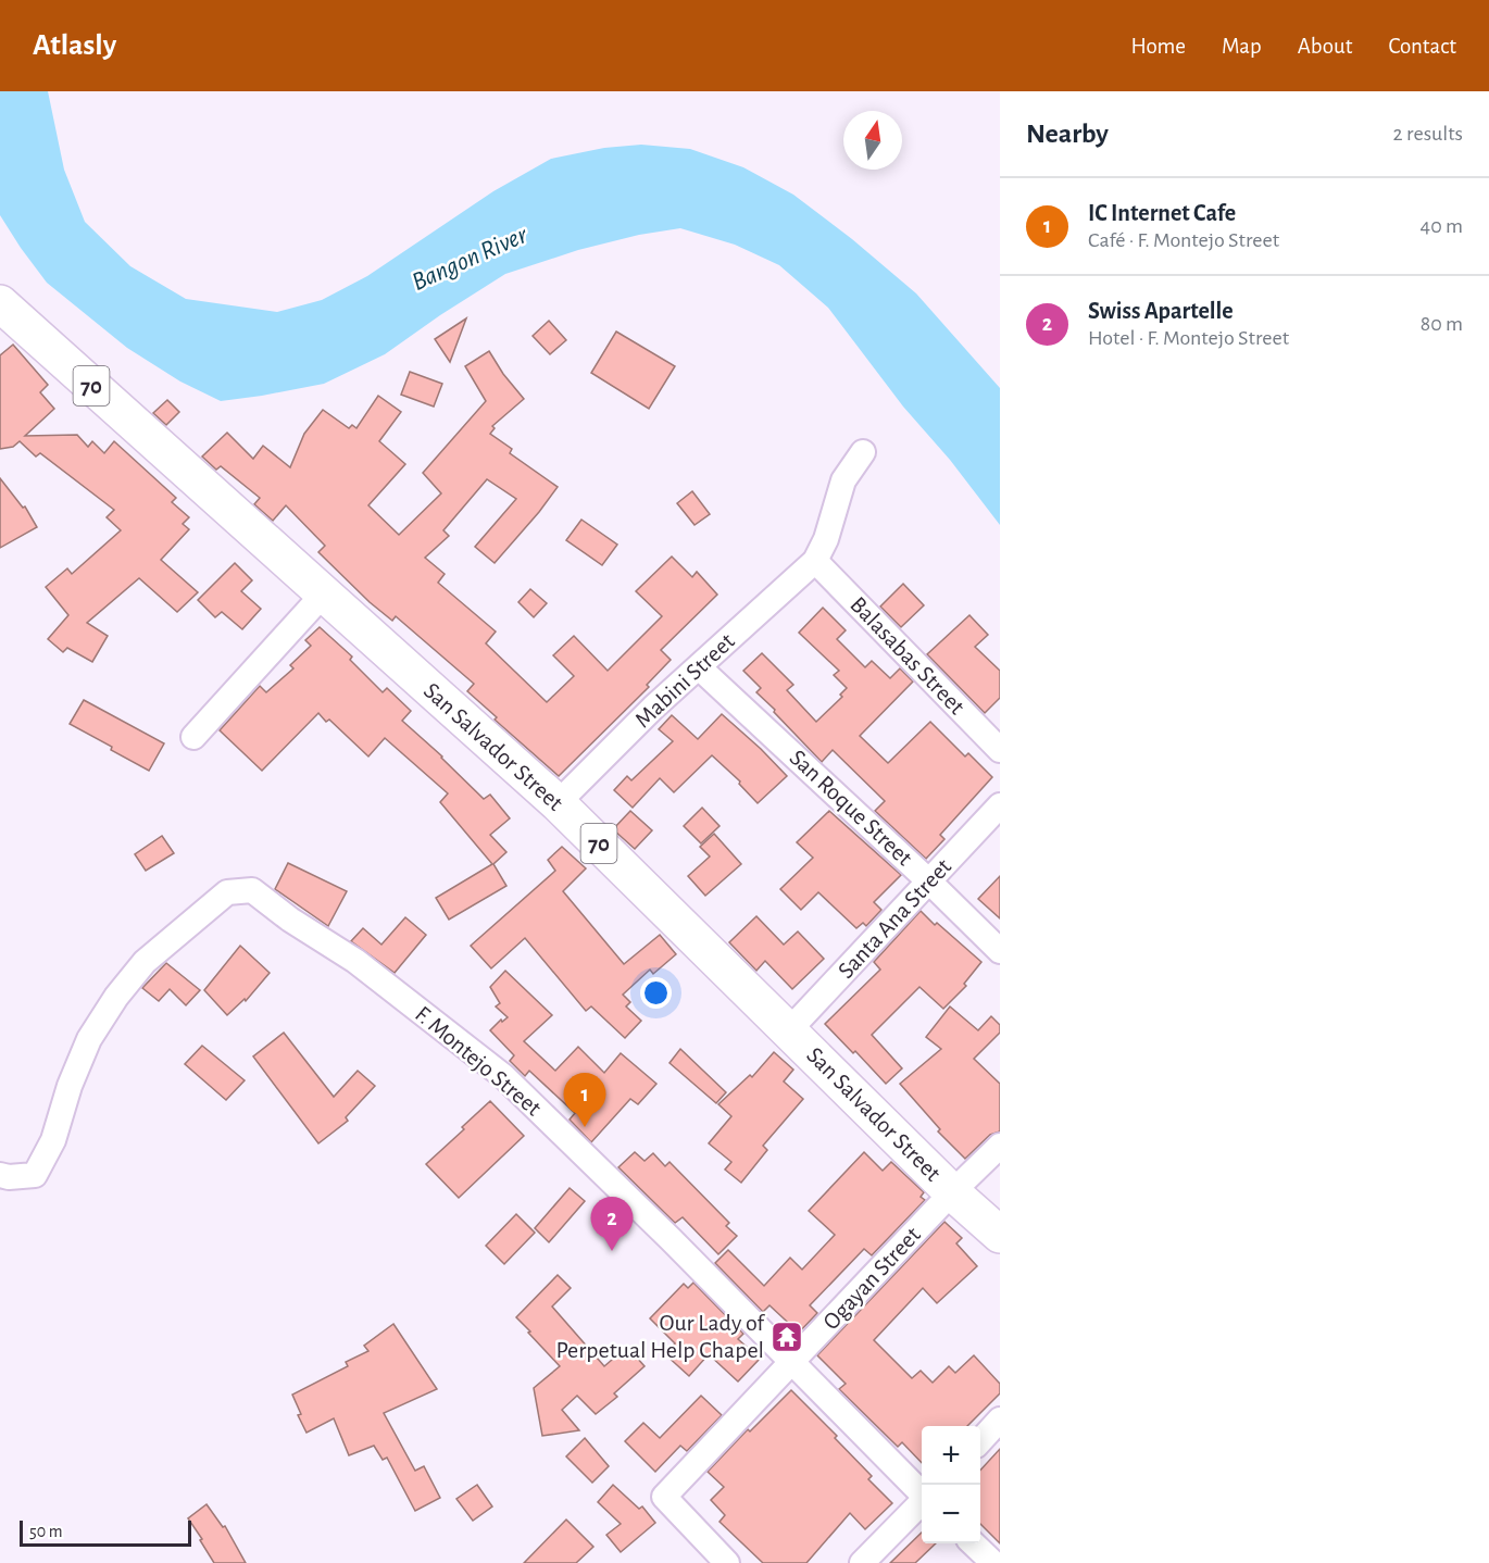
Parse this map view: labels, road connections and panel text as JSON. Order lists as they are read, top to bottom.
{
  "streets": {
    "highway": ["70", "San Salvador Street"],
    "street": [
      "Balasabas Street",
      "Mabini Street",
      "San Roque Street",
      "Santa Ana Street",
      "F. Montejo Street",
      "Ogayan Street"
    ]
  },
  "crossings": [
    ["Balasabas Street", "Mabini Street"],
    ["Mabini Street", "San Salvador Street"],
    ["Mabini Street", "San Roque Street"],
    ["San Salvador Street", "Santa Ana Street"],
    ["San Salvador Street", "Ogayan Street"],
    ["San Roque Street", "Santa Ana Street"],
    ["F. Montejo Street", "Ogayan Street"]
  ],
  "water": ["Bangon River"],
  "places": {
    "temple": ["Our Lady of Perpetual Help Chapel"]
  },
  "scale_bar": "50 m",
  "north": "top",
  "page": {
    "header": "Atlasly",
    "nav": [
      "Home",
      "Map",
      "About",
      "Contact"
    ],
    "heading": ["Nearby", "2 results"],
    "list": [
      {
        "mark": "1",
        "name": "IC Internet Cafe",
        "note": "Café · F. Montejo Street",
        "value": "40 m"
      },
      {
        "mark": "2",
        "name": "Swiss Apartelle",
        "note": "Hotel · F. Montejo Street",
        "value": "80 m"
      }
    ],
    "pins": ["1", "2"],
    "map_buttons": ["+", "−"],
    "scale": "50 m"
  }
}
